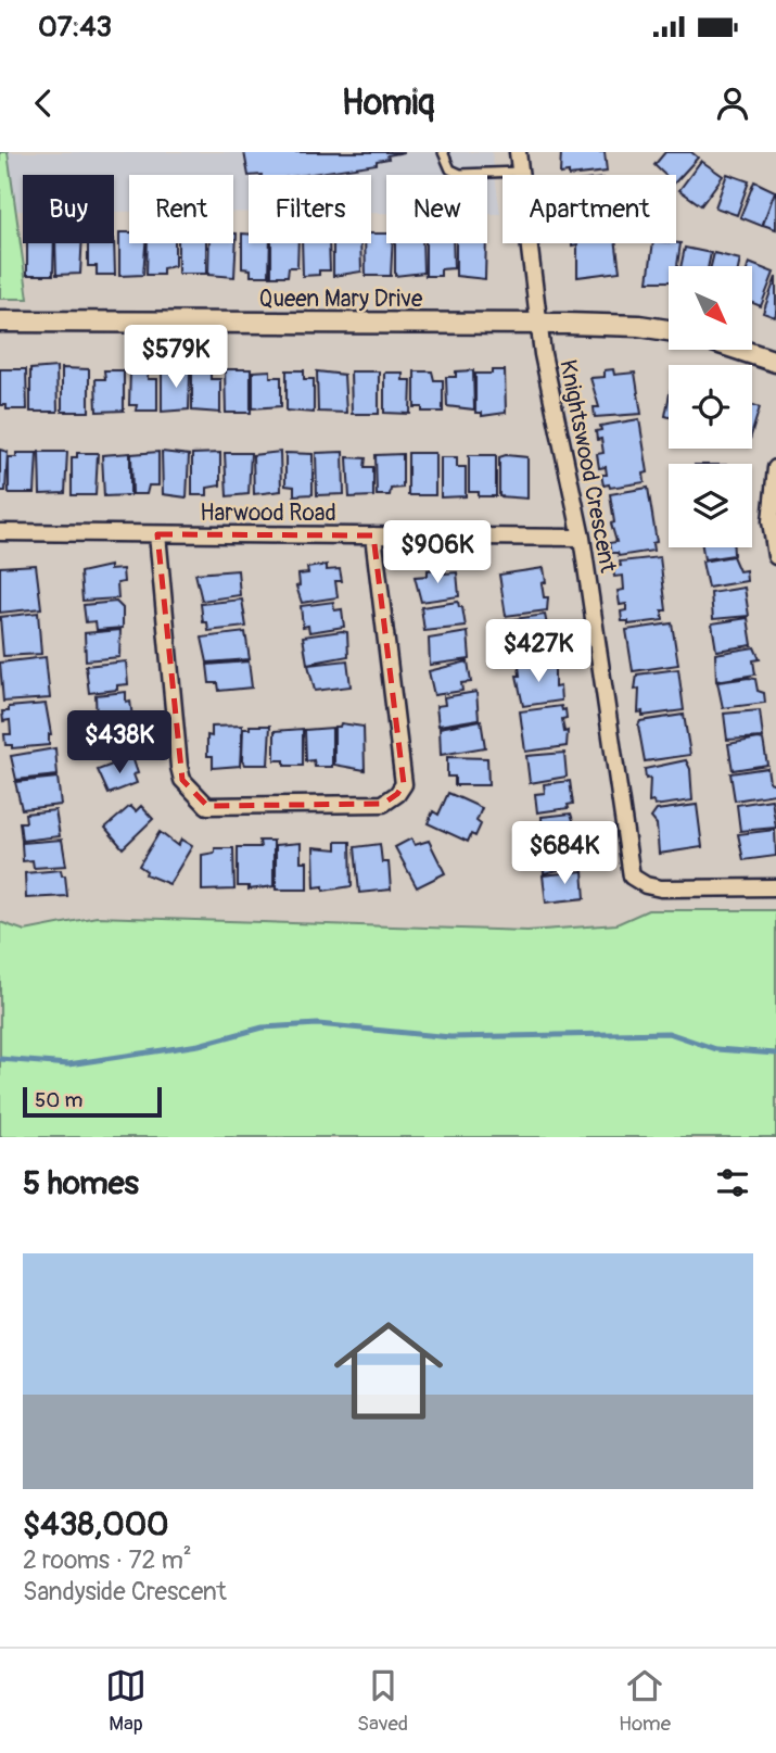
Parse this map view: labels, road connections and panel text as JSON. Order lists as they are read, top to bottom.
{
  "streets": {
    "street": ["Queen Mary Drive", "Knightswood Crescent", "Harwood Road"]
  },
  "crossings": [
    ["Queen Mary Drive", "Knightswood Crescent"],
    ["Knightswood Crescent", "Harwood Road"]
  ],
  "scale_bar": "50 m",
  "north": "bottom right",
  "page": {
    "status": "07:43",
    "header": "Homiq",
    "chip": [
      "Buy",
      "Rent",
      "Filters",
      "New",
      "Apartment"
    ],
    "price": [
      "$579K",
      "$906K",
      "$427K",
      "$438K",
      "$684K"
    ],
    "scale": "50 m",
    "heading": "5 homes",
    "list": [
      {
        "name": "$438,000",
        "note": "2 rooms · 72 m² · Sandyside Crescent"
      }
    ],
    "tabs": ["Map", "Saved", "Home"]
  }
}
